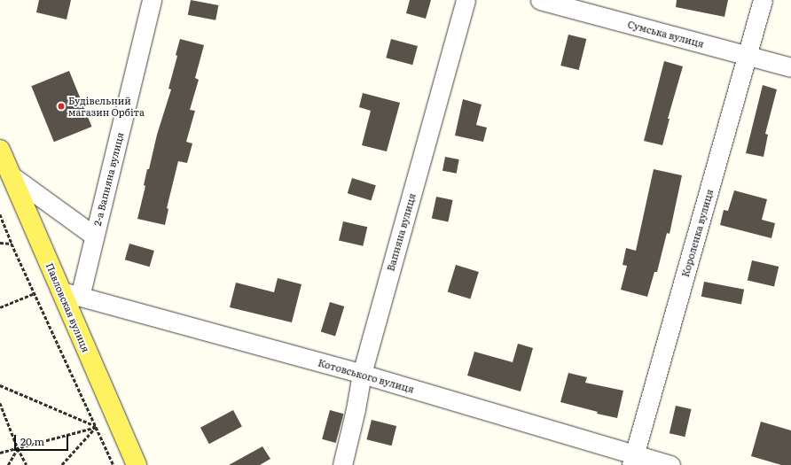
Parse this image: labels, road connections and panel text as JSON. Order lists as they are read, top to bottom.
{
  "streets": {
    "main road": ["Павловская вулиця"],
    "street": [
      "Сумська вулиця",
      "2-а Вапняна вулиця",
      "Вапняна вулиця",
      "Короленка вулиця",
      "Котовського вулиця"
    ]
  },
  "crossings": [
    ["Сумська вулиця", "Короленка вулиця"],
    ["2-а Вапняна вулиця", "Котовського вулиця"],
    ["Вапняна вулиця", "Котовського вулиця"],
    ["Короленка вулиця", "Котовського вулиця"],
    ["Павловская вулиця", "Котовського вулиця"]
  ],
  "places": ["Будівельний магазин Орбіта"],
  "scale_bar": "20 m"
}
